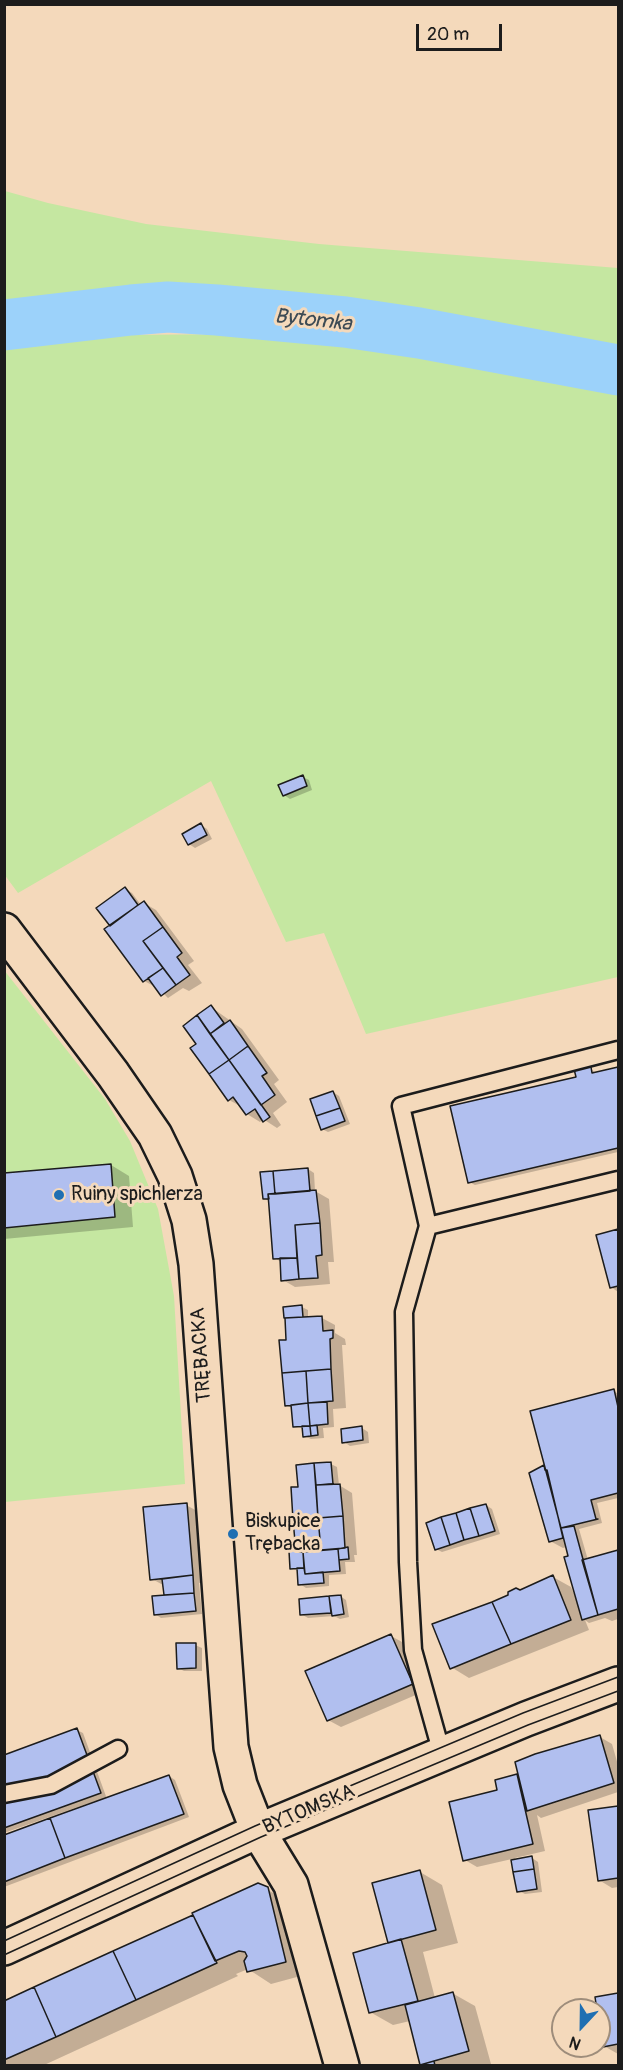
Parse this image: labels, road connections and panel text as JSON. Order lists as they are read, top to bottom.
{
  "streets": {
    "street": ["TRĘBACKA", "BYTOMSKA"]
  },
  "crossings": [
    ["TRĘBACKA", "BYTOMSKA"]
  ],
  "water": ["Bytomka"],
  "places": ["Ruiny spichlerza", "Biskupice Trębacka"],
  "scale_bar": "20 m",
  "north": "bottom"
}
